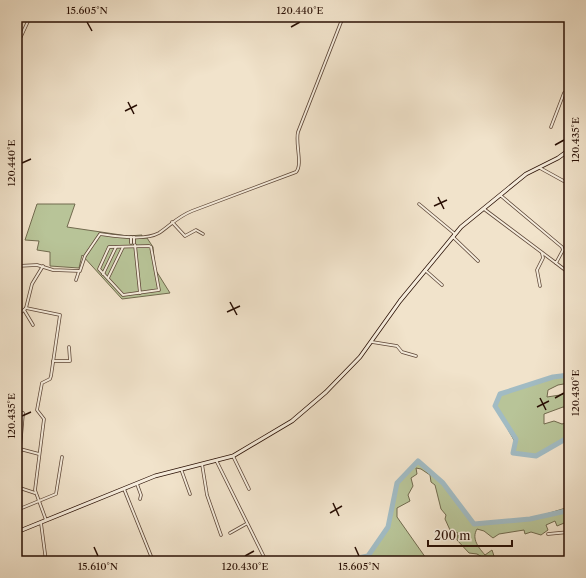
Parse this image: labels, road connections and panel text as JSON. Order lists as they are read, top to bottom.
{
  "scale_bar": "200 m",
  "coordinates": [
    "15.605°N",
    "120.440°E",
    "120.435°E",
    "120.430°E",
    "15.610°N"
  ]
}
